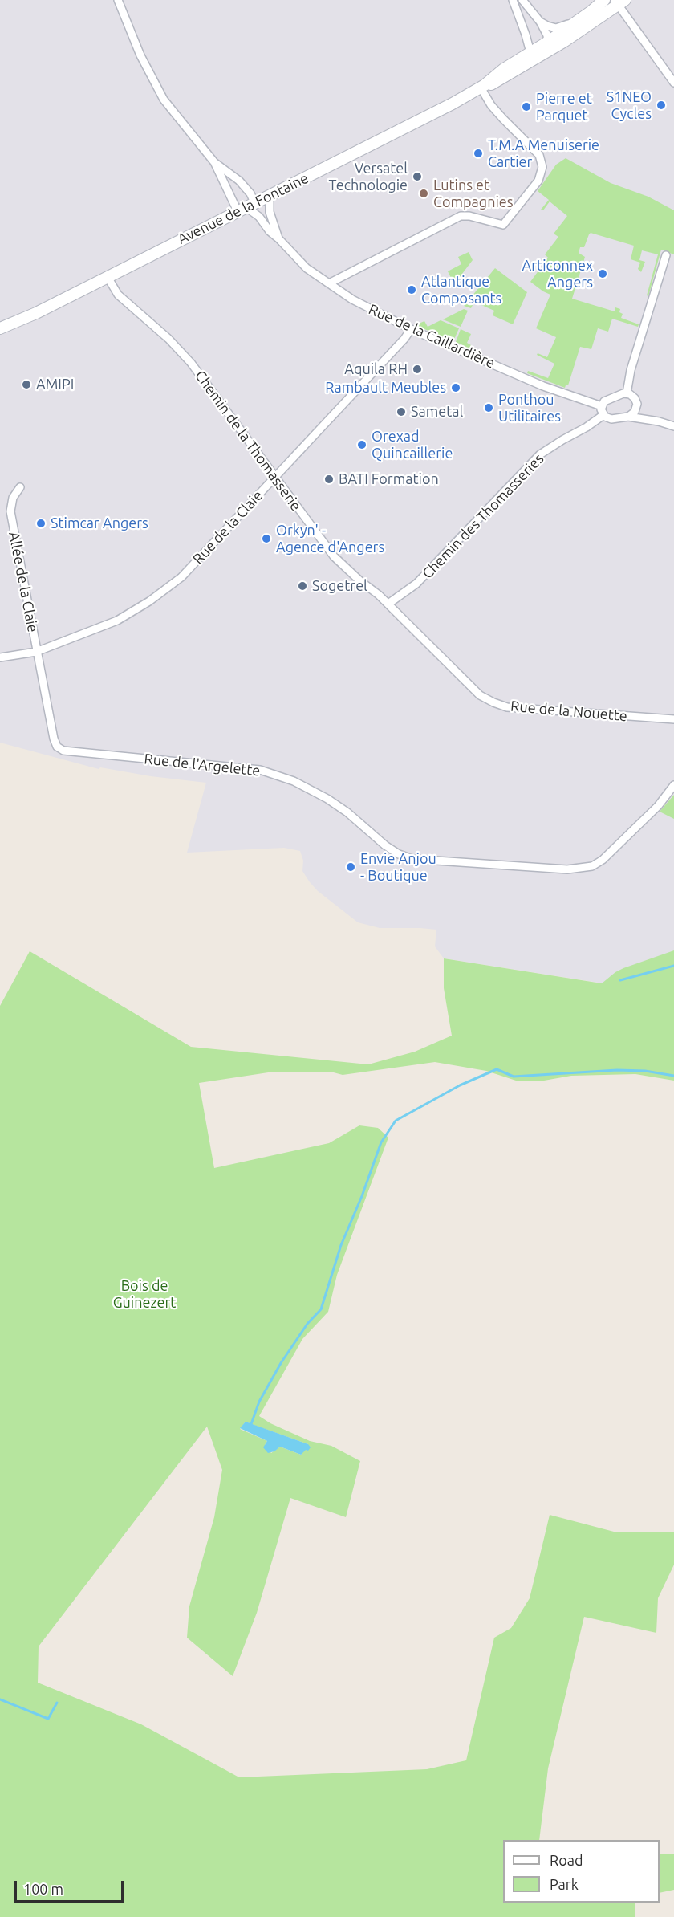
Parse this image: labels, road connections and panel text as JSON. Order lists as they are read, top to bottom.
{
  "streets": {
    "street": [
      "Avenue de la Fontaine",
      "Rue de la Caillardière",
      "Chemin de la Thomasserie",
      "Chemin des Thomasseries",
      "Rue de la Claie",
      "Allée de la Claie",
      "Rue de la Nouette",
      "Rue de l'Argelette"
    ]
  },
  "crossings": [
    ["Avenue de la Fontaine", "Rue de la Caillardière"],
    ["Avenue de la Fontaine", "Chemin de la Thomasserie"],
    ["Rue de la Caillardière", "Chemin des Thomasseries"],
    ["Rue de la Caillardière", "Rue de la Claie"],
    ["Chemin de la Thomasserie", "Chemin des Thomasseries"],
    ["Chemin de la Thomasserie", "Rue de la Claie"],
    ["Chemin de la Thomasserie", "Rue de la Nouette"],
    ["Chemin des Thomasseries", "Rue de la Nouette"],
    ["Rue de la Claie", "Allée de la Claie"],
    ["Rue de la Claie", "Rue de l'Argelette"],
    ["Allée de la Claie", "Rue de l'Argelette"]
  ],
  "parks": ["Bois de Guinezert"],
  "places": [
    "S1NEO Cycles",
    "Pierre et Parquet",
    "T.M.A Menuiserie Cartier",
    "Versatel Technologie",
    "Lutins et Compagnies",
    "Articonnex Angers",
    "Atlantique Composants",
    "Aquila RH",
    "AMIPI",
    "Rambault Meubles",
    "Ponthou Utilitaires",
    "Sametal",
    "Orexad Quincaillerie",
    "BATI Formation",
    "Stimcar Angers",
    "Orkyn' - Agence d'Angers",
    "Sogetrel",
    "Envie Anjou - Boutique"
  ],
  "legend": ["Road", "Park"],
  "scale_bar": "100 m"
}
